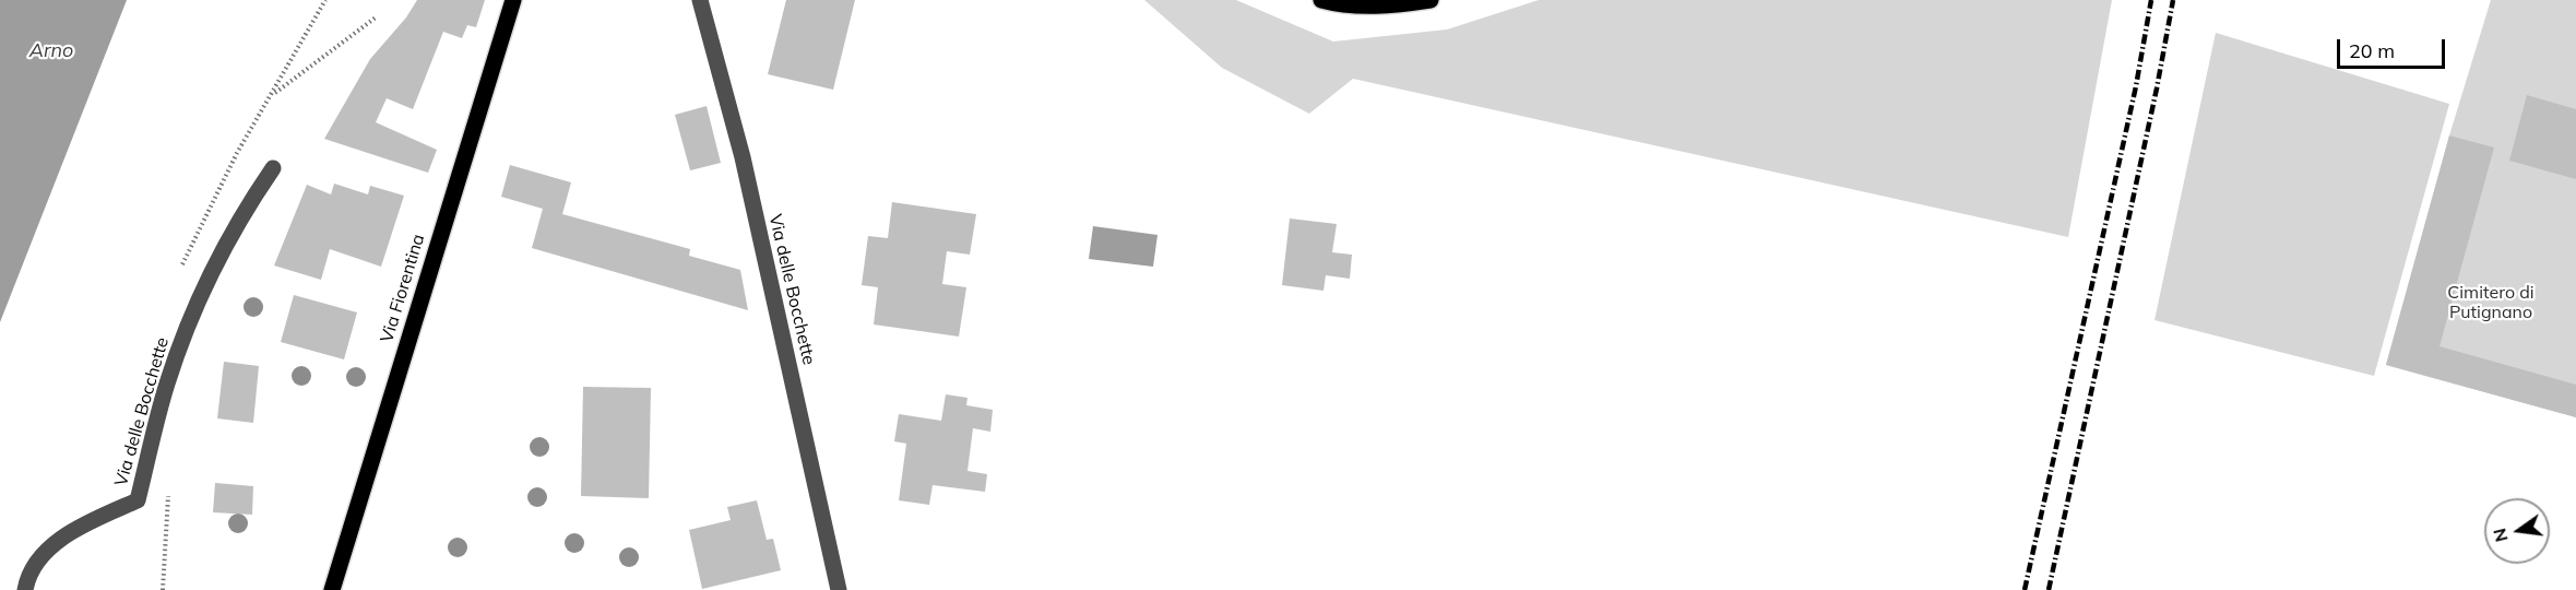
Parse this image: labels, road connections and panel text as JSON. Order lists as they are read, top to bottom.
{
  "streets": {
    "main road": ["Via Fiorentina"],
    "street": ["Via delle Bocchette"]
  },
  "water": ["Arno"],
  "parks": ["Cimitero di Putignano"],
  "scale_bar": "20 m",
  "north": "left"
}
